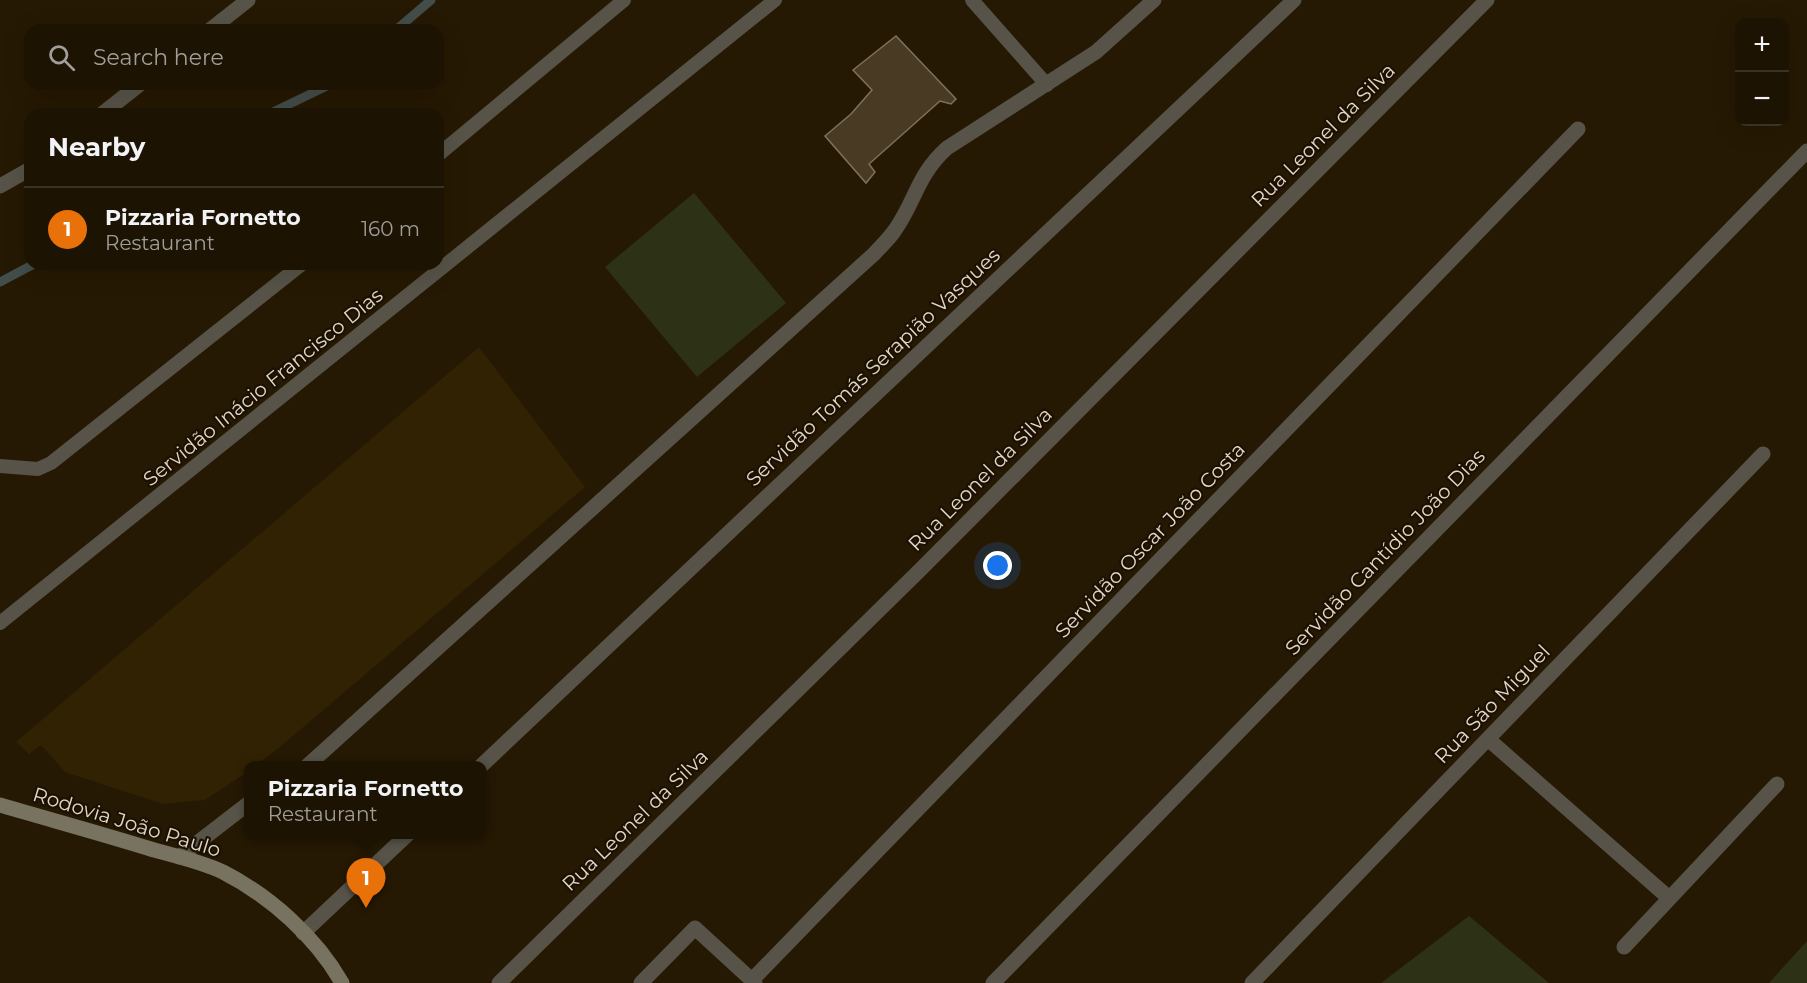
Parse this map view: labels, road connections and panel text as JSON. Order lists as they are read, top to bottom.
{
  "streets": {
    "main road": ["Rodovia João Paulo"],
    "street": [
      "Rua Leonel da Silva",
      "Servidão Tomás Serapião Vasques",
      "Servidão Oscar João Costa",
      "Servidão Cantídio João Dias",
      "Rua São Miguel"
    ],
    "lane": ["Servidão Inácio Francisco Dias"]
  },
  "page": {
    "map_buttons": ["+", "−"],
    "search": "Search here",
    "heading": "Nearby",
    "list": [
      {
        "mark": "1",
        "name": "Pizzaria Fornetto",
        "note": "Restaurant",
        "value": "160 m"
      }
    ],
    "popup": ["Pizzaria Fornetto", "Restaurant"],
    "pins": "1"
  }
}
